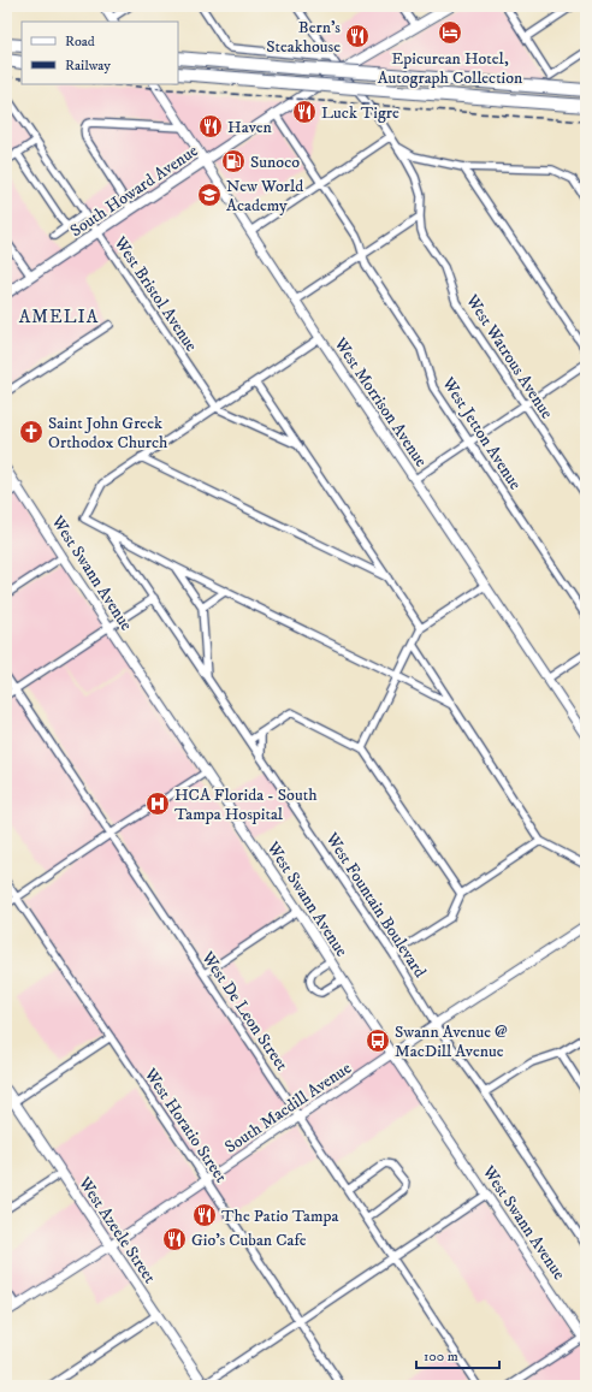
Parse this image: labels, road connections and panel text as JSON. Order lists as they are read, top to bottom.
{
  "streets": {
    "main road": ["South Howard Avenue", "West Azeele Street"],
    "street": [
      "West Bristol Avenue",
      "West Watrous Avenue",
      "West Morrison Avenue",
      "West Jetton Avenue",
      "West Swann Avenue",
      "West Fountain Boulevard",
      "West De Leon Street",
      "South Macdill Avenue",
      "West Horatio Street"
    ]
  },
  "crossings": [
    ["South Howard Avenue", "West Bristol Avenue"],
    ["South Howard Avenue", "West Watrous Avenue"],
    ["South Howard Avenue", "West Morrison Avenue"],
    ["South Howard Avenue", "West Jetton Avenue"],
    ["West Swann Avenue", "South Macdill Avenue"],
    ["West Fountain Boulevard", "South Macdill Avenue"],
    ["West De Leon Street", "South Macdill Avenue"],
    ["South Macdill Avenue", "West Horatio Street"],
    ["South Macdill Avenue", "West Azeele Street"]
  ],
  "districts": ["AMELIA"],
  "places": {
    "hotel": ["Epicurean Hotel, Autograph Collection"],
    "restaurant": [
      "Bern's Steakhouse",
      "Luck Tigre",
      "Haven",
      "The Patio Tampa",
      "Gio's Cuban Cafe"
    ],
    "fuel station": ["Sunoco"],
    "school or university": ["New World Academy"],
    "church": ["Saint John Greek Orthodox Church"],
    "hospital": ["HCA Florida - South Tampa Hospital"],
    "bus stop": ["Swann Avenue @ MacDill Avenue"]
  },
  "legend": ["Road", "Railway"],
  "scale_bar": "100 m"
}
